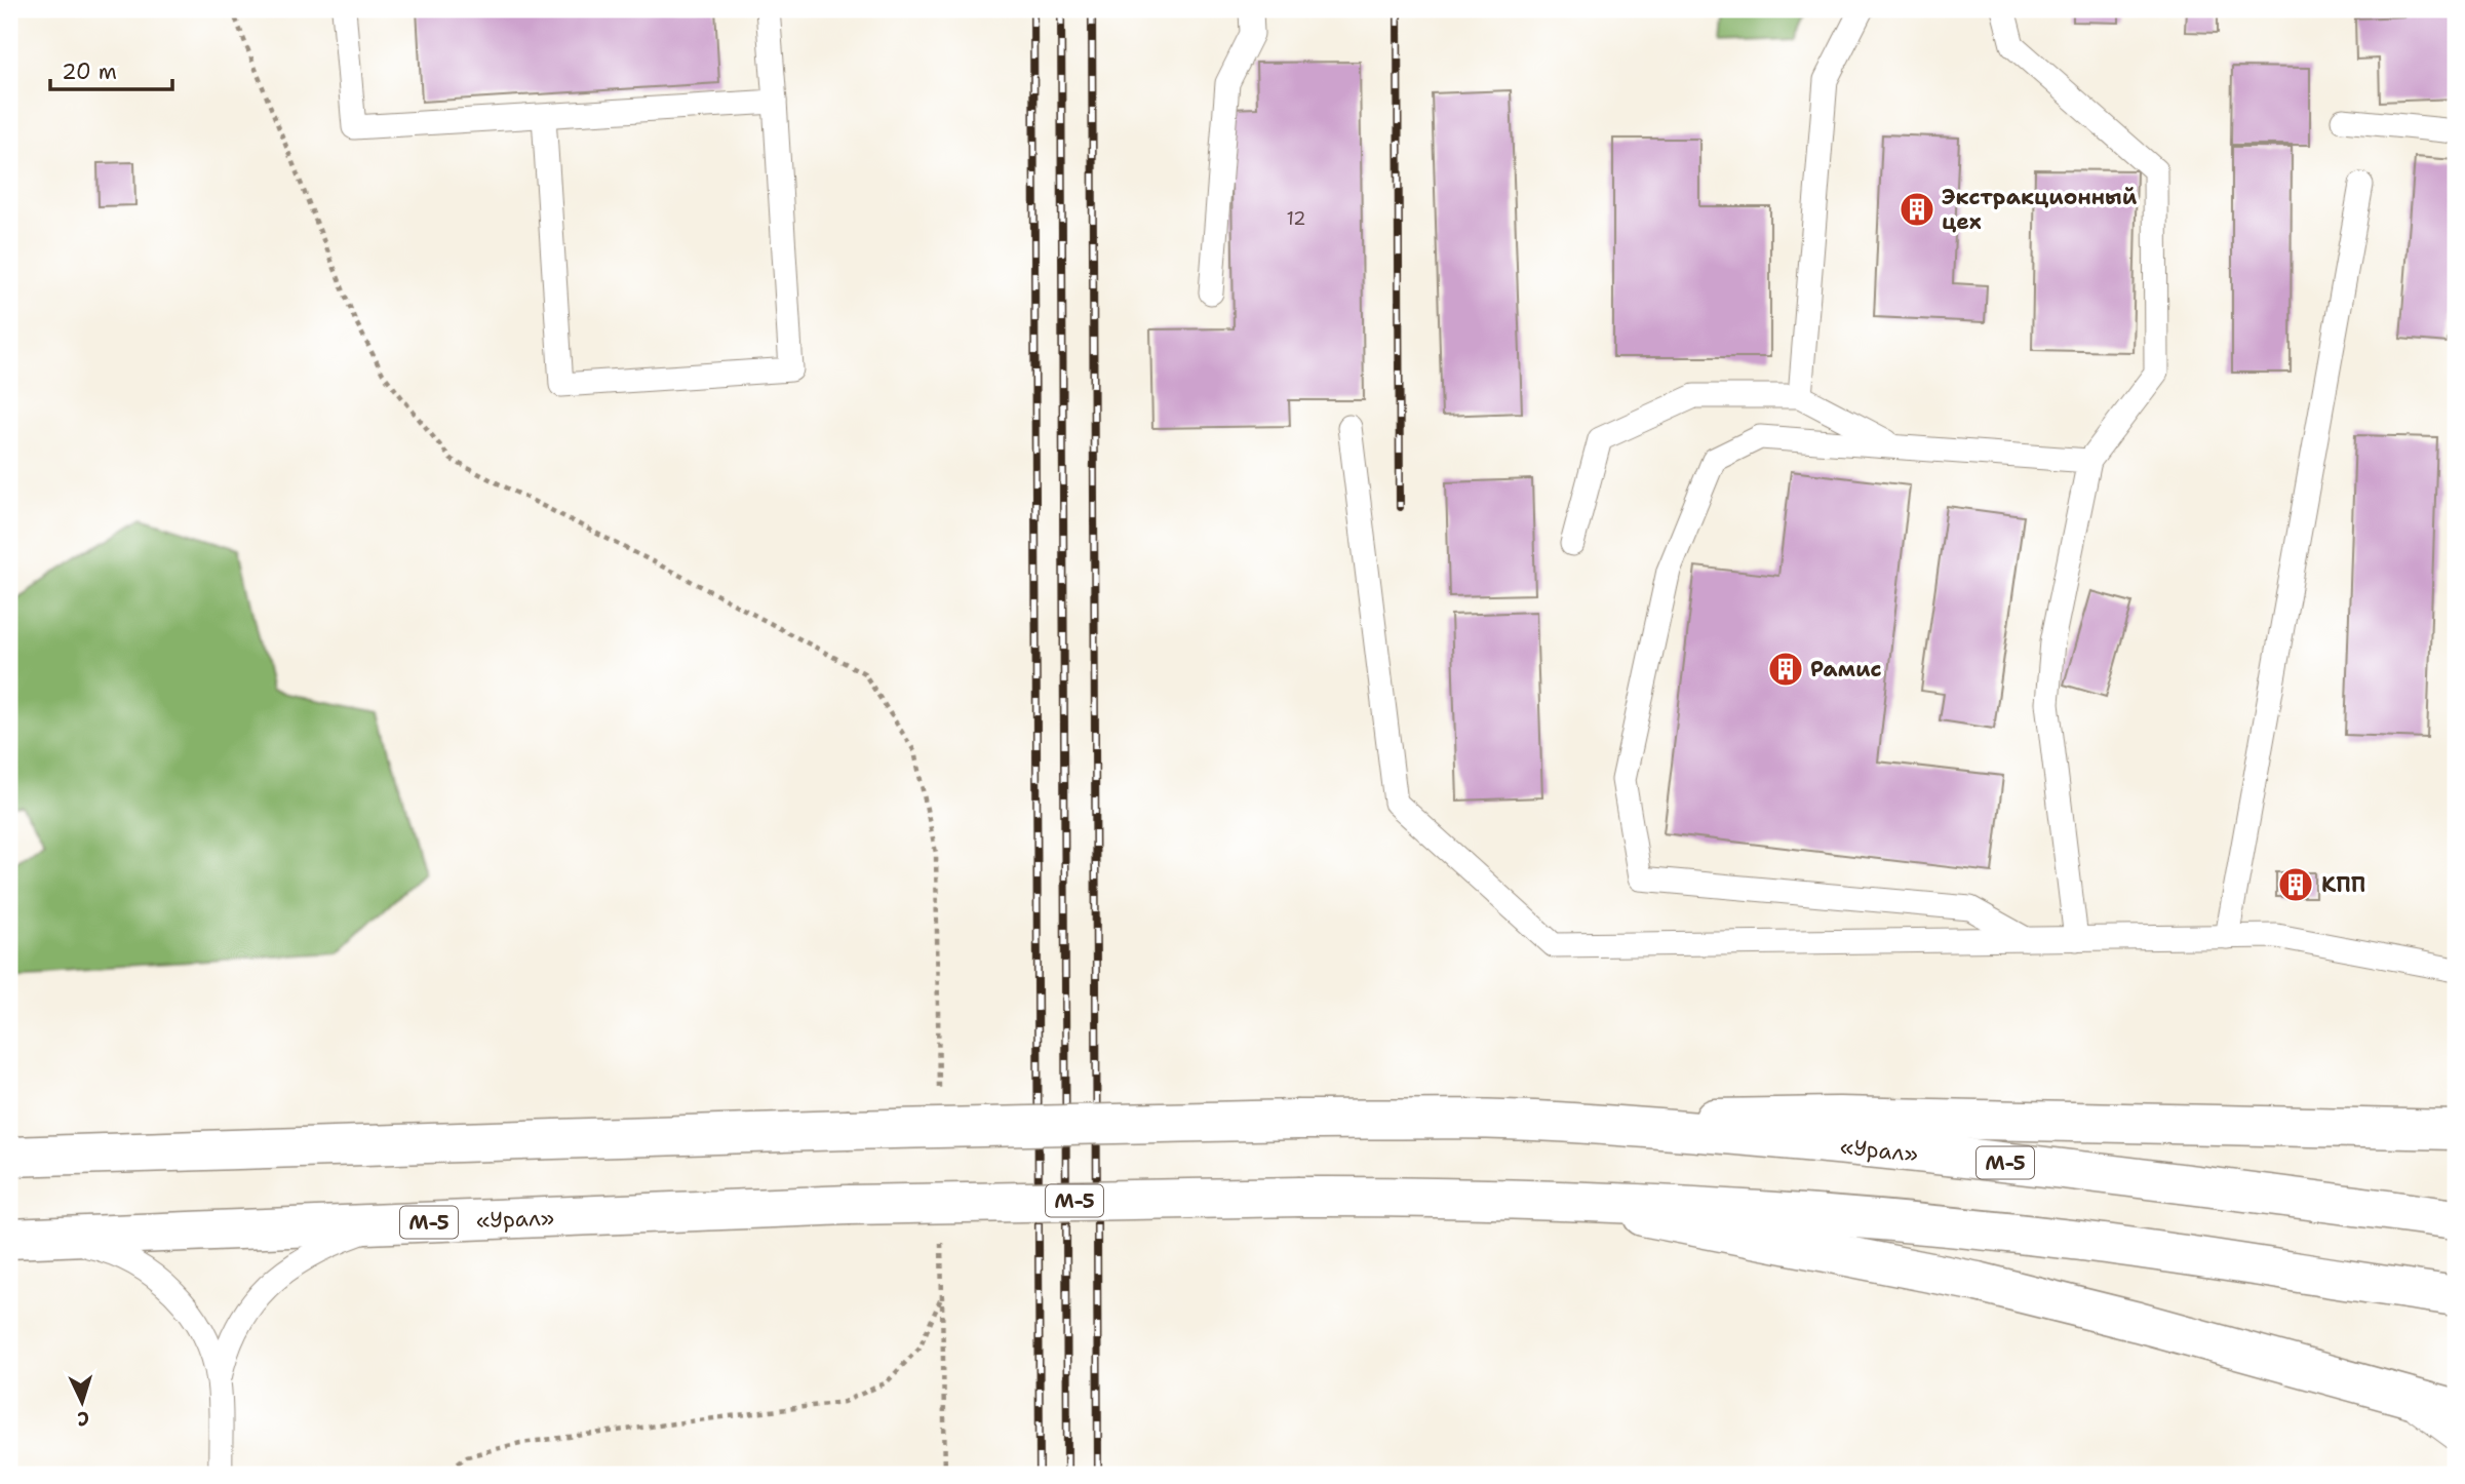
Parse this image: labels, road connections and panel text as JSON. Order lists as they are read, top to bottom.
{
  "streets": {
    "main road": ["«Урал»", "М-5"]
  },
  "crossings": [
    ["«Урал»", "М-5"]
  ],
  "places": {
    "building": ["Экстракционный цех", "Рамис", "КПП"]
  },
  "house_numbers": ["12"],
  "scale_bar": "20 m",
  "north": "bottom"
}
